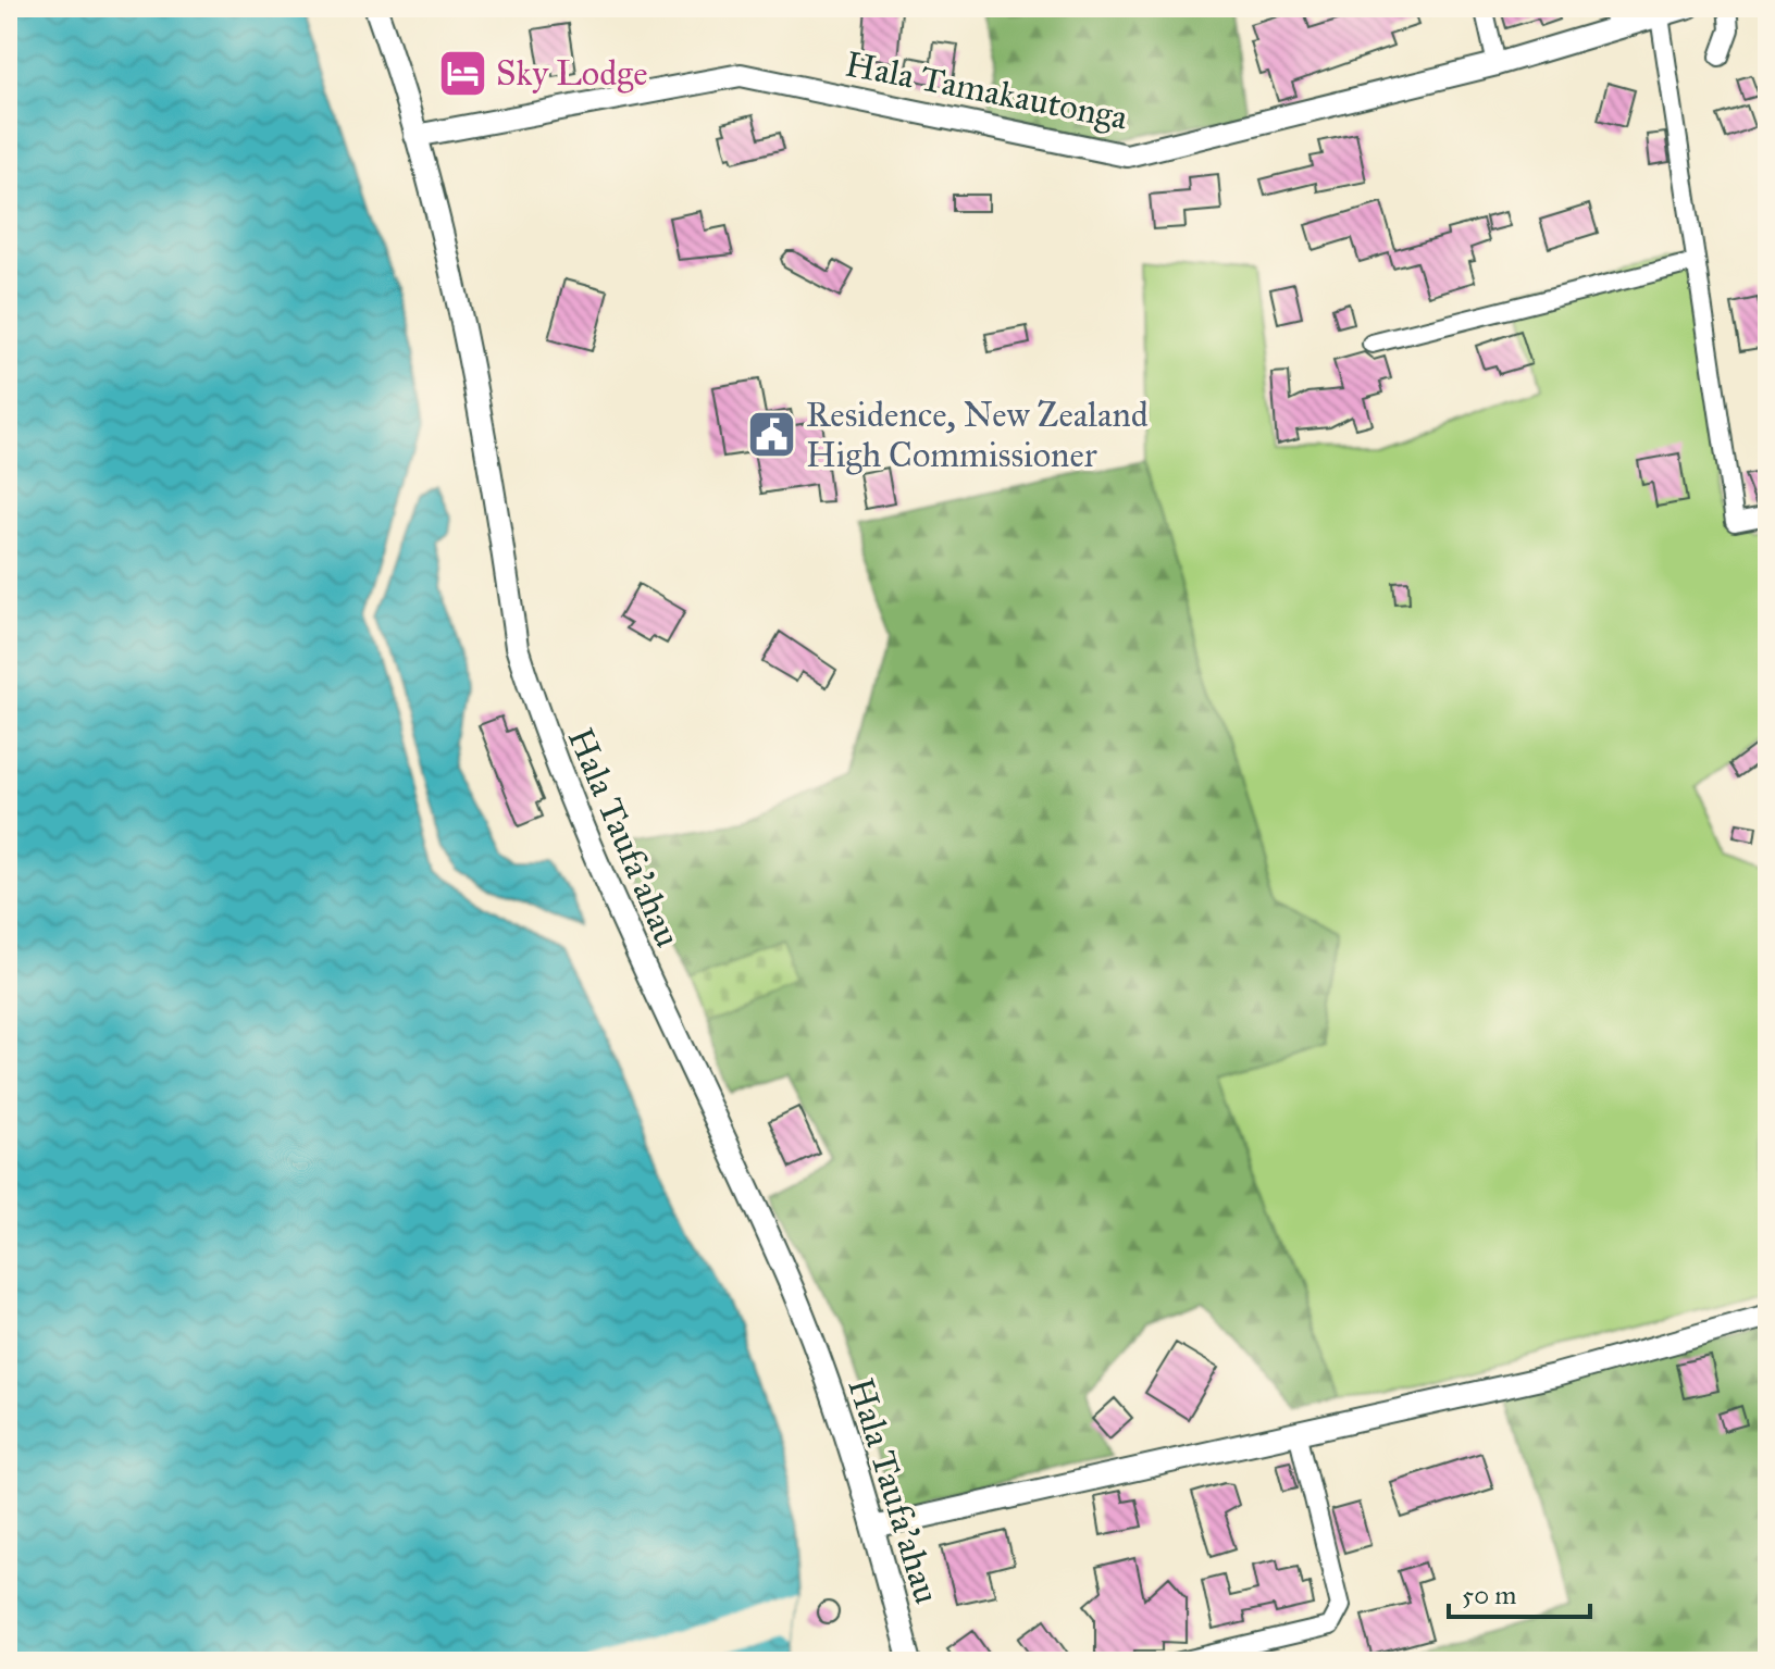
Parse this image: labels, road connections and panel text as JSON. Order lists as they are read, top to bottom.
{
  "streets": {
    "street": ["Hala Tamakautonga", "Hala Taufa'ahau"]
  },
  "crossings": [
    ["Hala Tamakautonga", "Hala Taufa'ahau"]
  ],
  "places": {
    "hotel": ["Sky Lodge"],
    "public building": ["Residence, New Zealand High Commissioner"]
  },
  "scale_bar": "50 m"
}
